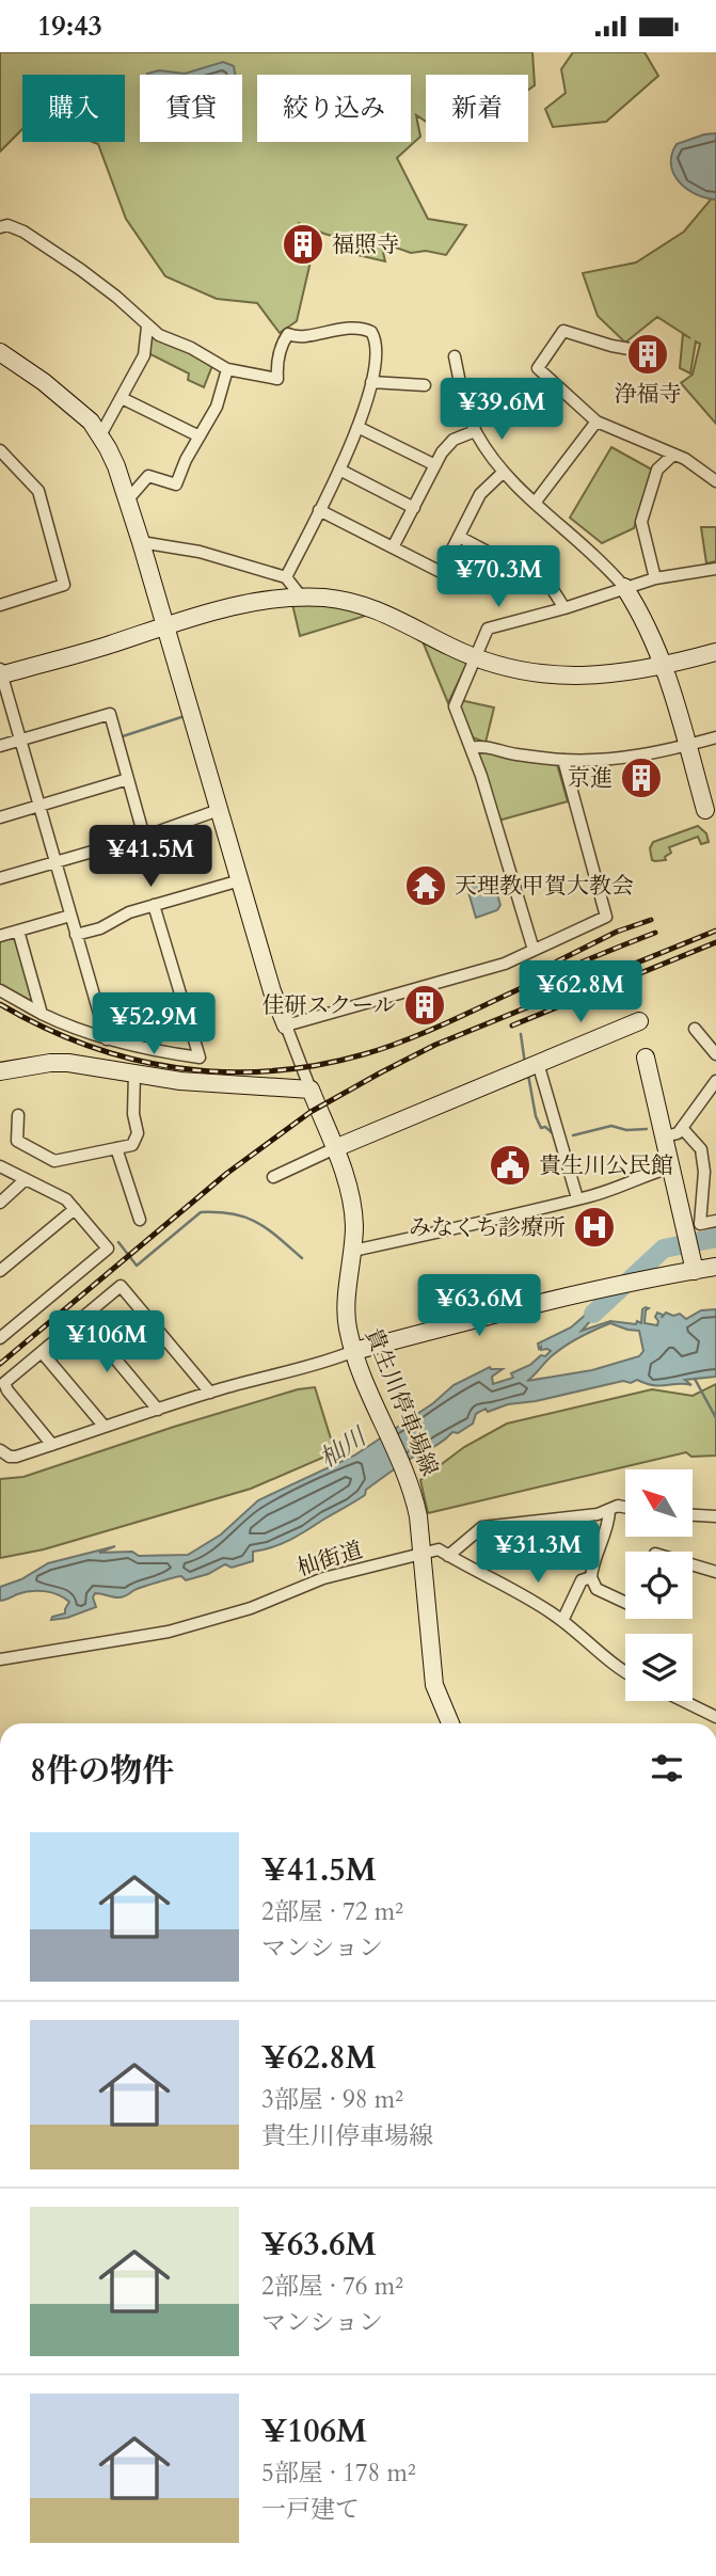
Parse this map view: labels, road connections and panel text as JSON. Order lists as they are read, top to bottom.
{
  "streets": {
    "street": ["貴生川停車場線", "杣街道"]
  },
  "crossings": [
    ["貴生川停車場線", "杣街道"]
  ],
  "water": ["杣川"],
  "places": {
    "building": [
      "福照寺",
      "浄福寺",
      "京進",
      "佳研スクール"
    ],
    "temple": ["天理教甲賀大教会"],
    "public building": ["貴生川公民館"],
    "hospital": ["みなくち診療所"]
  },
  "north": "top left",
  "page": {
    "status": "19:43",
    "chip": [
      "購入",
      "賃貸",
      "絞り込み",
      "新着"
    ],
    "price": [
      "¥39.6M",
      "¥70.3M",
      "¥41.5M",
      "¥62.8M",
      "¥52.9M",
      "¥63.6M",
      "¥106M",
      "¥31.3M"
    ],
    "heading": "8件の物件",
    "list": [
      {
        "name": "¥41.5M",
        "note": "2部屋 · 72 m² · マンション"
      },
      {
        "name": "¥62.8M",
        "note": "3部屋 · 98 m² · 貴生川停車場線"
      },
      {
        "name": "¥63.6M",
        "note": "2部屋 · 76 m² · マンション"
      },
      {
        "name": "¥106M",
        "note": "5部屋 · 178 m² · 一戸建て"
      }
    ]
  }
}
